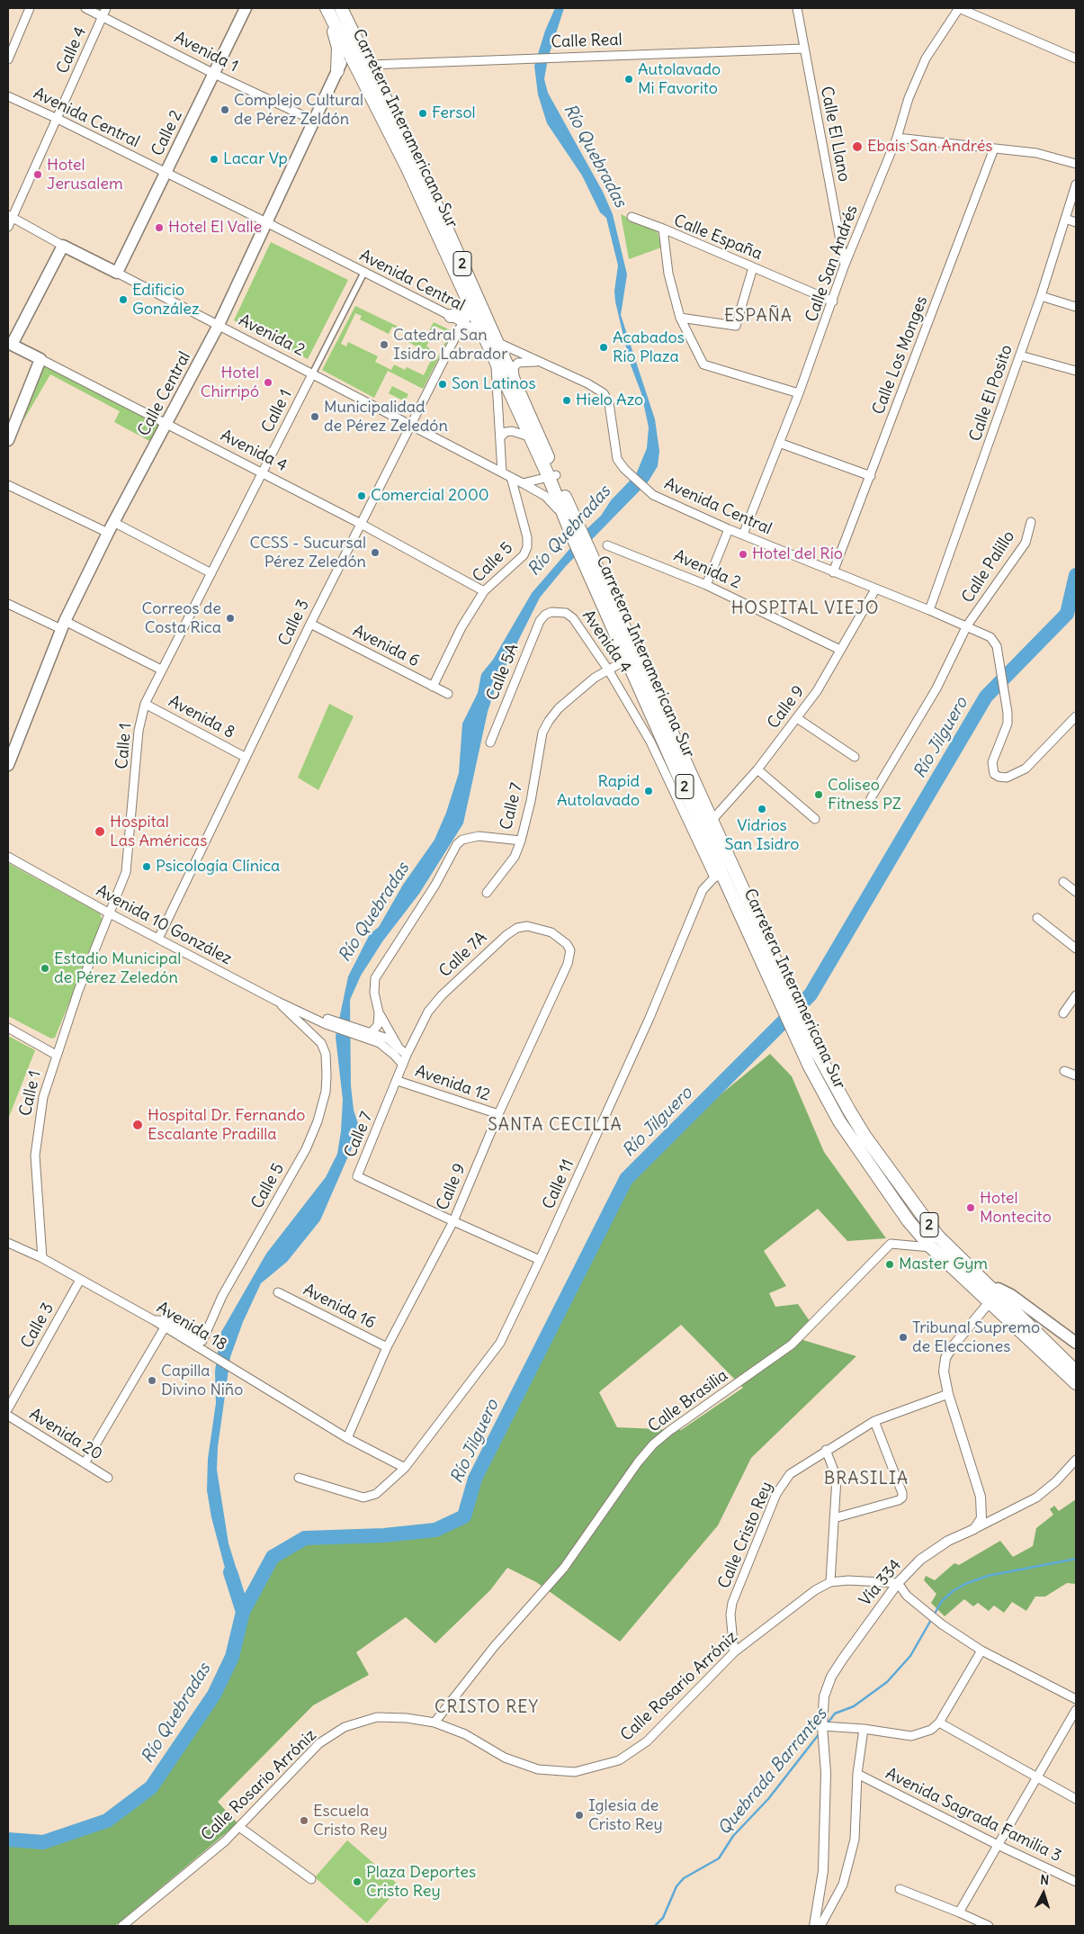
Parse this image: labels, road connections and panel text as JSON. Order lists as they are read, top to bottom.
{
  "streets": {
    "highway": ["Carretera Interamericana Sur", "2"],
    "main road": [
      "Calle 2",
      "Avenida 2",
      "Calle Central",
      "Avenida 4"
    ],
    "street": [
      "Calle Real",
      "Calle 4",
      "Avenida 1",
      "Avenida Central",
      "Calle El Llano",
      "Calle España",
      "Calle San Andrés",
      "Calle Los Monges",
      "Calle El Posito",
      "Calle 1",
      "Calle 5",
      "Calle Palillo",
      "Calle 3",
      "Avenida 6",
      "Calle 5A",
      "Calle 9",
      "Avenida 8",
      "Calle 7",
      "Avenida 10 González",
      "Calle 7A",
      "Avenida 12",
      "Calle 11",
      "Avenida 16",
      "Avenida 18",
      "Calle Brasilia",
      "Avenida 20",
      "Calle Cristo Rey",
      "Vía 334",
      "Calle Rosario Arróniz",
      "Avenida Sagrada Familia 3"
    ]
  },
  "crossings": [
    ["Calle Real", "Carretera Interamericana Sur"],
    ["Calle Real", "Calle El Llano"],
    ["Calle 4", "Avenida 1"],
    ["Calle 4", "Avenida Central"],
    ["Calle 4", "Avenida 2"],
    ["Avenida 1", "Calle 2"],
    ["Avenida 1", "Calle Central"],
    ["Avenida Central", "Carretera Interamericana Sur"],
    ["Avenida Central", "Calle 2"],
    ["Avenida Central", "Calle San Andrés"],
    ["Avenida Central", "Calle Los Monges"],
    ["Avenida Central", "Calle El Posito"],
    ["Avenida Central", "Calle Central"],
    ["Avenida Central", "Calle 1"],
    ["Avenida Central", "Calle Palillo"],
    ["Avenida Central", "Calle 3"],
    ["Avenida Central", "Calle 9"],
    ["Carretera Interamericana Sur", "Avenida 2"],
    ["Carretera Interamericana Sur", "Calle Central"],
    ["Carretera Interamericana Sur", "Avenida 4"],
    ["Carretera Interamericana Sur", "Calle 9"],
    ["Carretera Interamericana Sur", "Calle 7"],
    ["Carretera Interamericana Sur", "Calle 11"],
    ["Carretera Interamericana Sur", "Calle Brasilia"],
    ["Calle 2", "Avenida 2"],
    ["Calle El Llano", "Calle San Andrés"],
    ["Calle España", "Calle San Andrés"],
    ["Avenida 2", "Calle Central"],
    ["Avenida 2", "Calle 1"],
    ["Avenida 2", "Calle 5"],
    ["Avenida 2", "Calle 3"],
    ["Avenida 2", "Calle 9"],
    ["Calle Central", "Avenida 4"],
    ["Calle 1", "Avenida 4"],
    ["Calle 1", "Avenida 8"],
    ["Calle 1", "Avenida 10 González"],
    ["Calle 1", "Avenida 18"],
    ["Avenida 4", "Calle 5"],
    ["Avenida 4", "Calle 3"],
    ["Avenida 4", "Calle 5A"],
    ["Avenida 4", "Calle 7"],
    ["Avenida 4", "Calle 11"],
    ["Calle 5", "Avenida 6"],
    ["Calle 5", "Avenida 10 González"],
    ["Calle 5", "Avenida 18"],
    ["Calle 3", "Avenida 6"],
    ["Calle 3", "Avenida 8"],
    ["Calle 3", "Avenida 10 González"],
    ["Calle 3", "Avenida 18"],
    ["Calle 9", "Calle 7"],
    ["Calle 9", "Calle 7A"],
    ["Calle 9", "Avenida 12"],
    ["Calle 9", "Avenida 16"],
    ["Calle 9", "Avenida 18"],
    ["Calle 7", "Avenida 10 González"],
    ["Calle 7", "Calle 7A"],
    ["Calle 7", "Avenida 12"],
    ["Avenida 10 González", "Calle 7A"],
    ["Calle 11", "Avenida 18"],
    ["Calle Brasilia", "Calle Rosario Arróniz"],
    ["Calle Cristo Rey", "Calle Rosario Arróniz"],
    ["Vía 334", "Calle Rosario Arróniz"]
  ],
  "districts": [
    "ESPAÑA",
    "HOSPITAL VIEJO",
    "SANTA CECILIA",
    "BRASILIA",
    "CRISTO REY"
  ],
  "water": ["Río Quebradas", "Río Jilguero", "Quebrada Barrantes"],
  "places": [
    "Autolavado Mi Favorito",
    "Complejo Cultural de Pérez Zeldón",
    "Fersol",
    "Ebais San Andrés",
    "Lacar Vp",
    "Hotel Jerusalem",
    "Hotel El Valle",
    "Edificio González",
    "Catedral San Isidro Labrador",
    "Acabados Río Plaza",
    "Hotel Chirripó",
    "Son Latinos",
    "Hielo Azo",
    "Municipalidad de Pérez Zeledón",
    "Comercial 2000",
    "CCSS - Sucursal Pérez Zeledón",
    "Hotel del Río",
    "Correos de Costa Rica",
    "Rapid Autolavado",
    "Coliseo Fitness PZ",
    "Vidrios San Isidro",
    "Hospital Las Américas",
    "Psicología Clínica",
    "Estadio Municipal de Pérez Zeledón",
    "Hospital Dr. Fernando Escalante Pradilla",
    "Hotel Montecito",
    "Master Gym",
    "Tribunal Supremo de Elecciones",
    "Capilla Divino Niño",
    "Iglesia de Cristo Rey",
    "Escuela Cristo Rey",
    "Plaza Deportes Cristo Rey"
  ],
  "north": "top"
}
